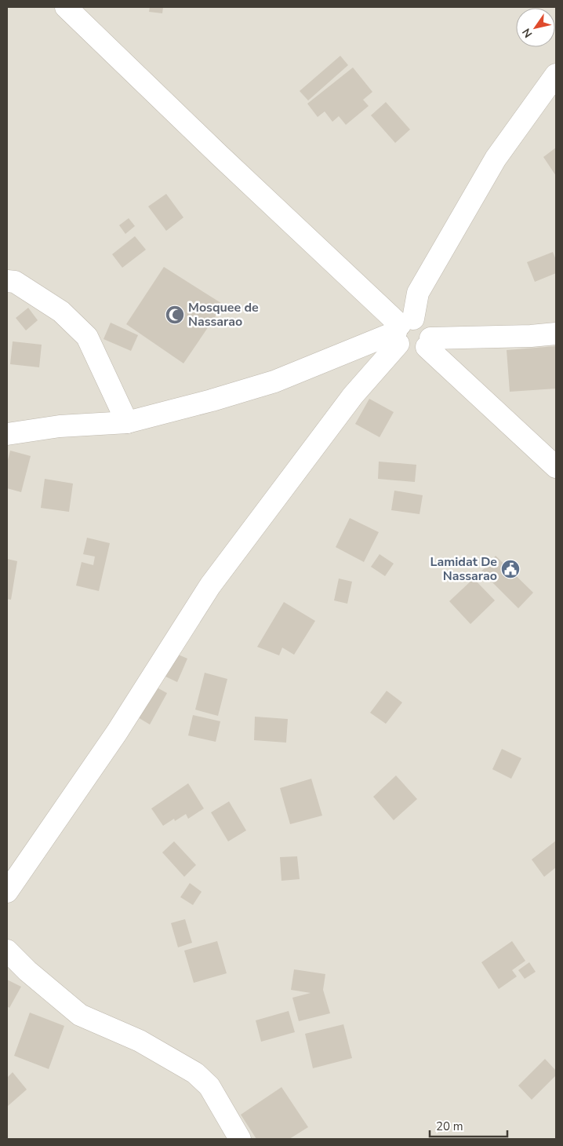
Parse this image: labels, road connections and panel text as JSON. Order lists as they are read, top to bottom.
{
  "places": {
    "mosque": ["Mosquee de Nassarao"],
    "public building": ["Lamidat De Nassarao"]
  },
  "scale_bar": "20 m",
  "north": "bottom left"
}
